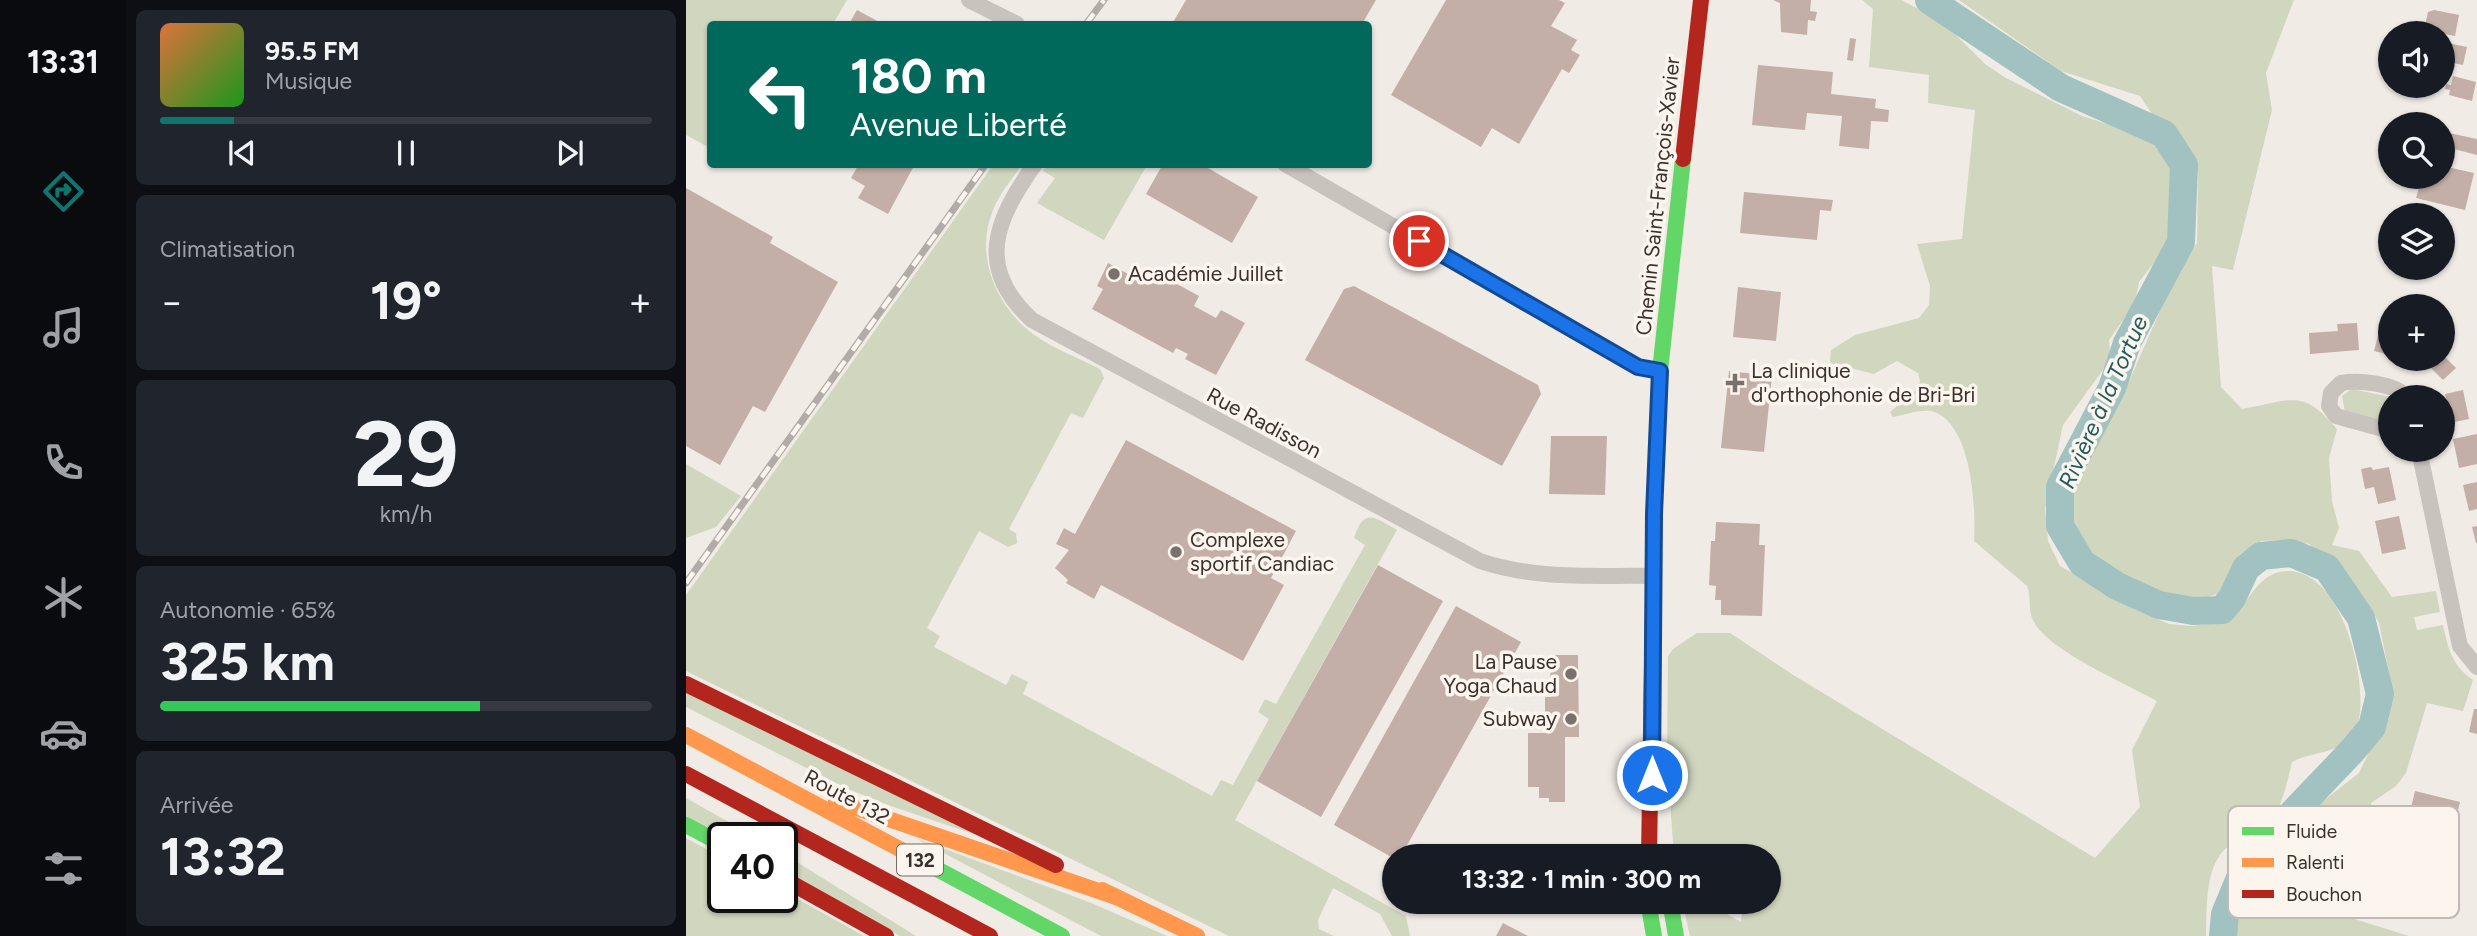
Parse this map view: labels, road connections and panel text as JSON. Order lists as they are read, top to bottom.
{
  "streets": {
    "main road": ["Chemin Saint-François-Xavier", "Route 132", "132"],
    "street": ["Rue Radisson"]
  },
  "crossings": [
    ["Chemin Saint-François-Xavier", "Rue Radisson"]
  ],
  "water": ["Rivière à la Tortue"],
  "places": {
    "other": [
      "Académie Juillet",
      "Complexe sportif Candiac",
      "La Pause Yoga Chaud",
      "Subway"
    ],
    "health": ["La clinique d'orthophonie de Bri-Bri"]
  },
  "legend": ["Fluide", "Ralenti", "Bouchon"],
  "page": {
    "tabs": "13:31",
    "map_buttons": ["+", "−"],
    "turn": ["180 m", "Avenue Liberté"],
    "song": ["95.5 FM", "Musique"],
    "tile": [
      "Climatisation",
      ["29", "km/h"],
      ["Autonomie · 65%", "325 km"],
      ["Arrivée", "13:32"]
    ],
    "heat": ["−", "19°", "+"],
    "limit": "40",
    "trip": "13:32 · 1 min · 300 m"
  }
}
